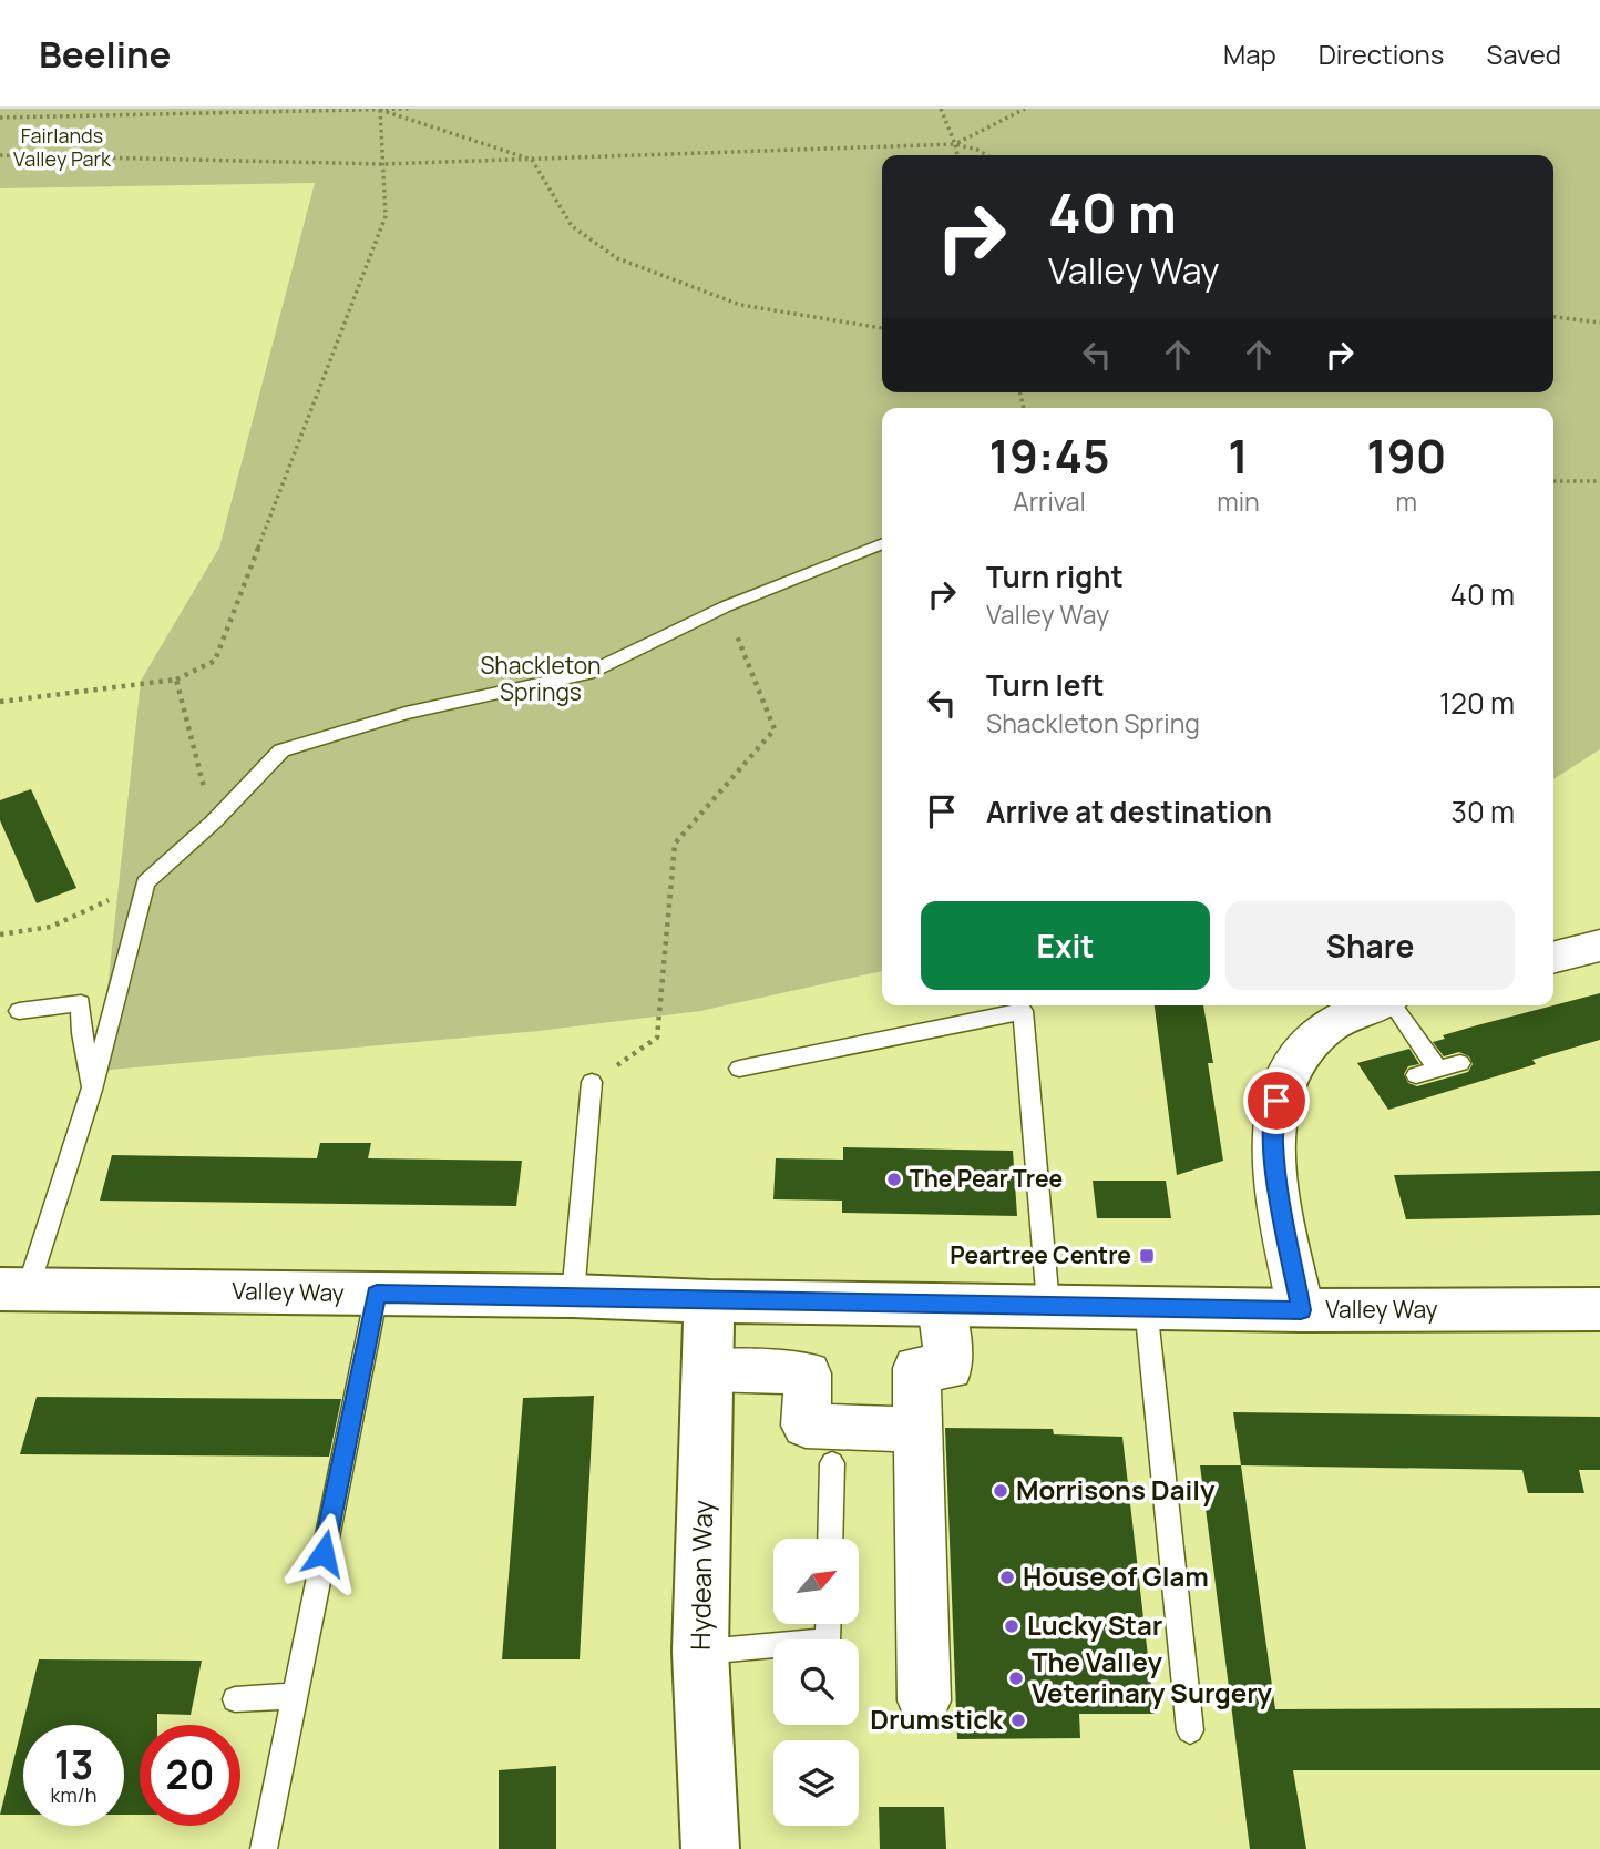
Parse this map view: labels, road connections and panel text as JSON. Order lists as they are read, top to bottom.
{
  "streets": {
    "street": ["Valley Way", "Hydean Way"]
  },
  "crossings": [
    ["Valley Way", "Hydean Way"]
  ],
  "parks": ["Fairlands Valley Park", "Shackleton Springs"],
  "places": {
    "other": [
      "The Pear Tree",
      "Morrisons Daily",
      "House of Glam",
      "Lucky Star",
      "The Valley Veterinary Surgery",
      "Drumstick"
    ],
    "transit": ["Peartree Centre"]
  },
  "north": "top right",
  "page": {
    "header": "Beeline",
    "nav": ["Map", "Directions", "Saved"],
    "turn": ["40 m", "Valley Way"],
    "eta": [
      "19:45",
      "Arrival",
      "1",
      "min",
      "190",
      "m"
    ],
    "list": [
      {
        "name": "Turn right",
        "note": "Valley Way",
        "value": "40 m"
      },
      {
        "name": "Turn left",
        "note": "Shackleton Spring",
        "value": "120 m"
      },
      {
        "name": "Arrive at destination",
        "value": "30 m"
      }
    ],
    "buttons": ["Exit", "Share"],
    "speed": "13 km/h",
    "limit": "20"
  }
}
